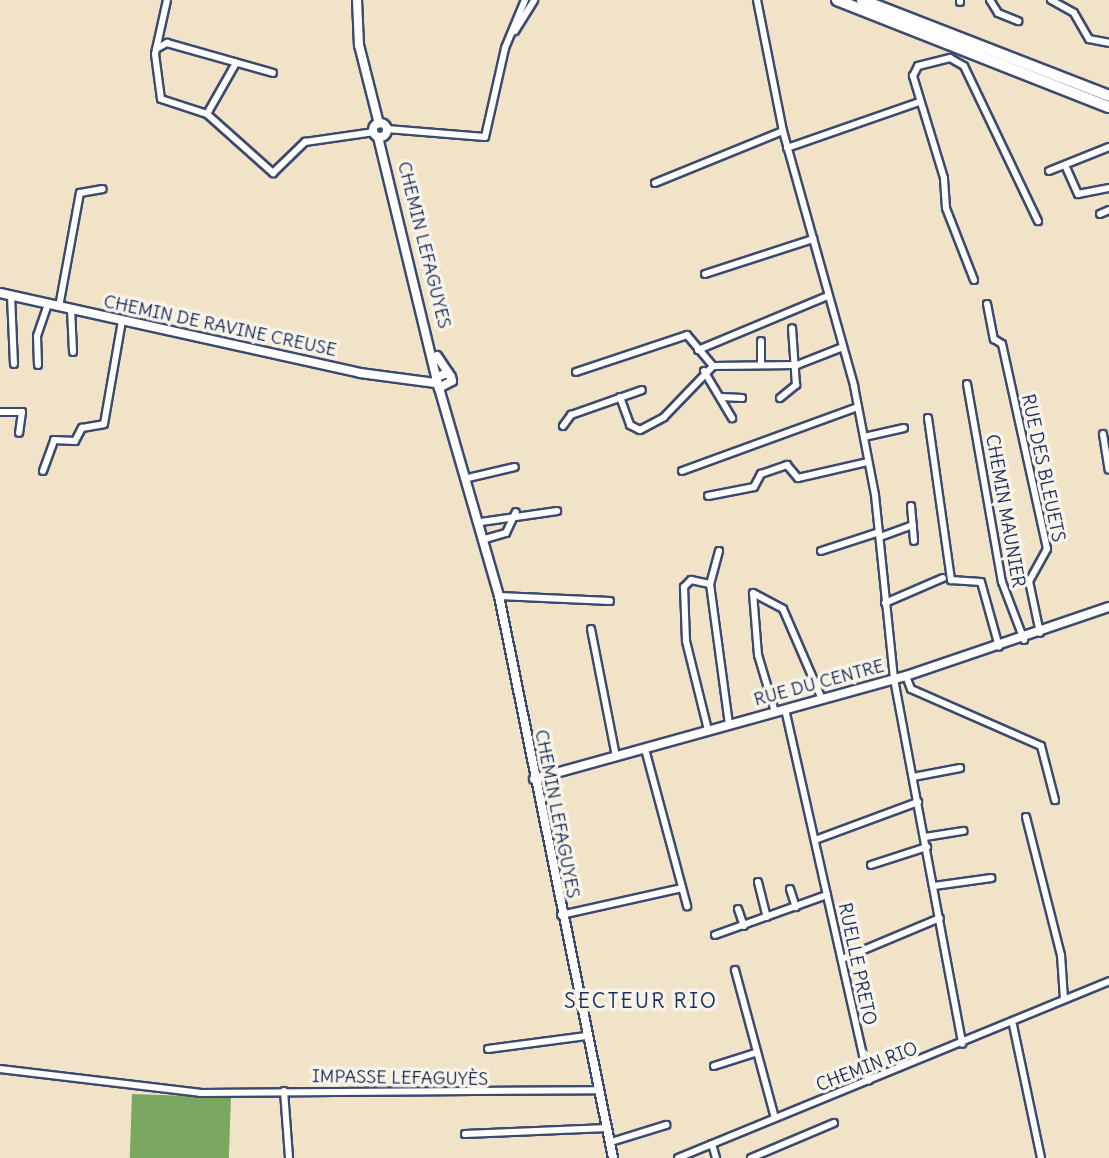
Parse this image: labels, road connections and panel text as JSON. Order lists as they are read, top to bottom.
{
  "streets": {
    "main road": ["CHEMIN LEFAGUYES", "CHEMIN DE RAVINE CREUSE", "RUE DU CENTRE"],
    "street": [
      "RUE DES BLEUETS",
      "CHEMIN MAUNIER",
      "RUELLE PRETO",
      "CHEMIN RIO",
      "IMPASSE LEFAGUYÈS"
    ]
  },
  "crossings": [
    ["CHEMIN LEFAGUYES", "CHEMIN DE RAVINE CREUSE"],
    ["CHEMIN LEFAGUYES", "RUE DU CENTRE"],
    ["CHEMIN LEFAGUYES", "IMPASSE LEFAGUYÈS"],
    ["RUE DES BLEUETS", "RUE DU CENTRE"],
    ["CHEMIN MAUNIER", "RUE DU CENTRE"],
    ["RUE DU CENTRE", "RUELLE PRETO"],
    ["RUELLE PRETO", "CHEMIN RIO"]
  ],
  "districts": ["SECTEUR RIO"]
}
